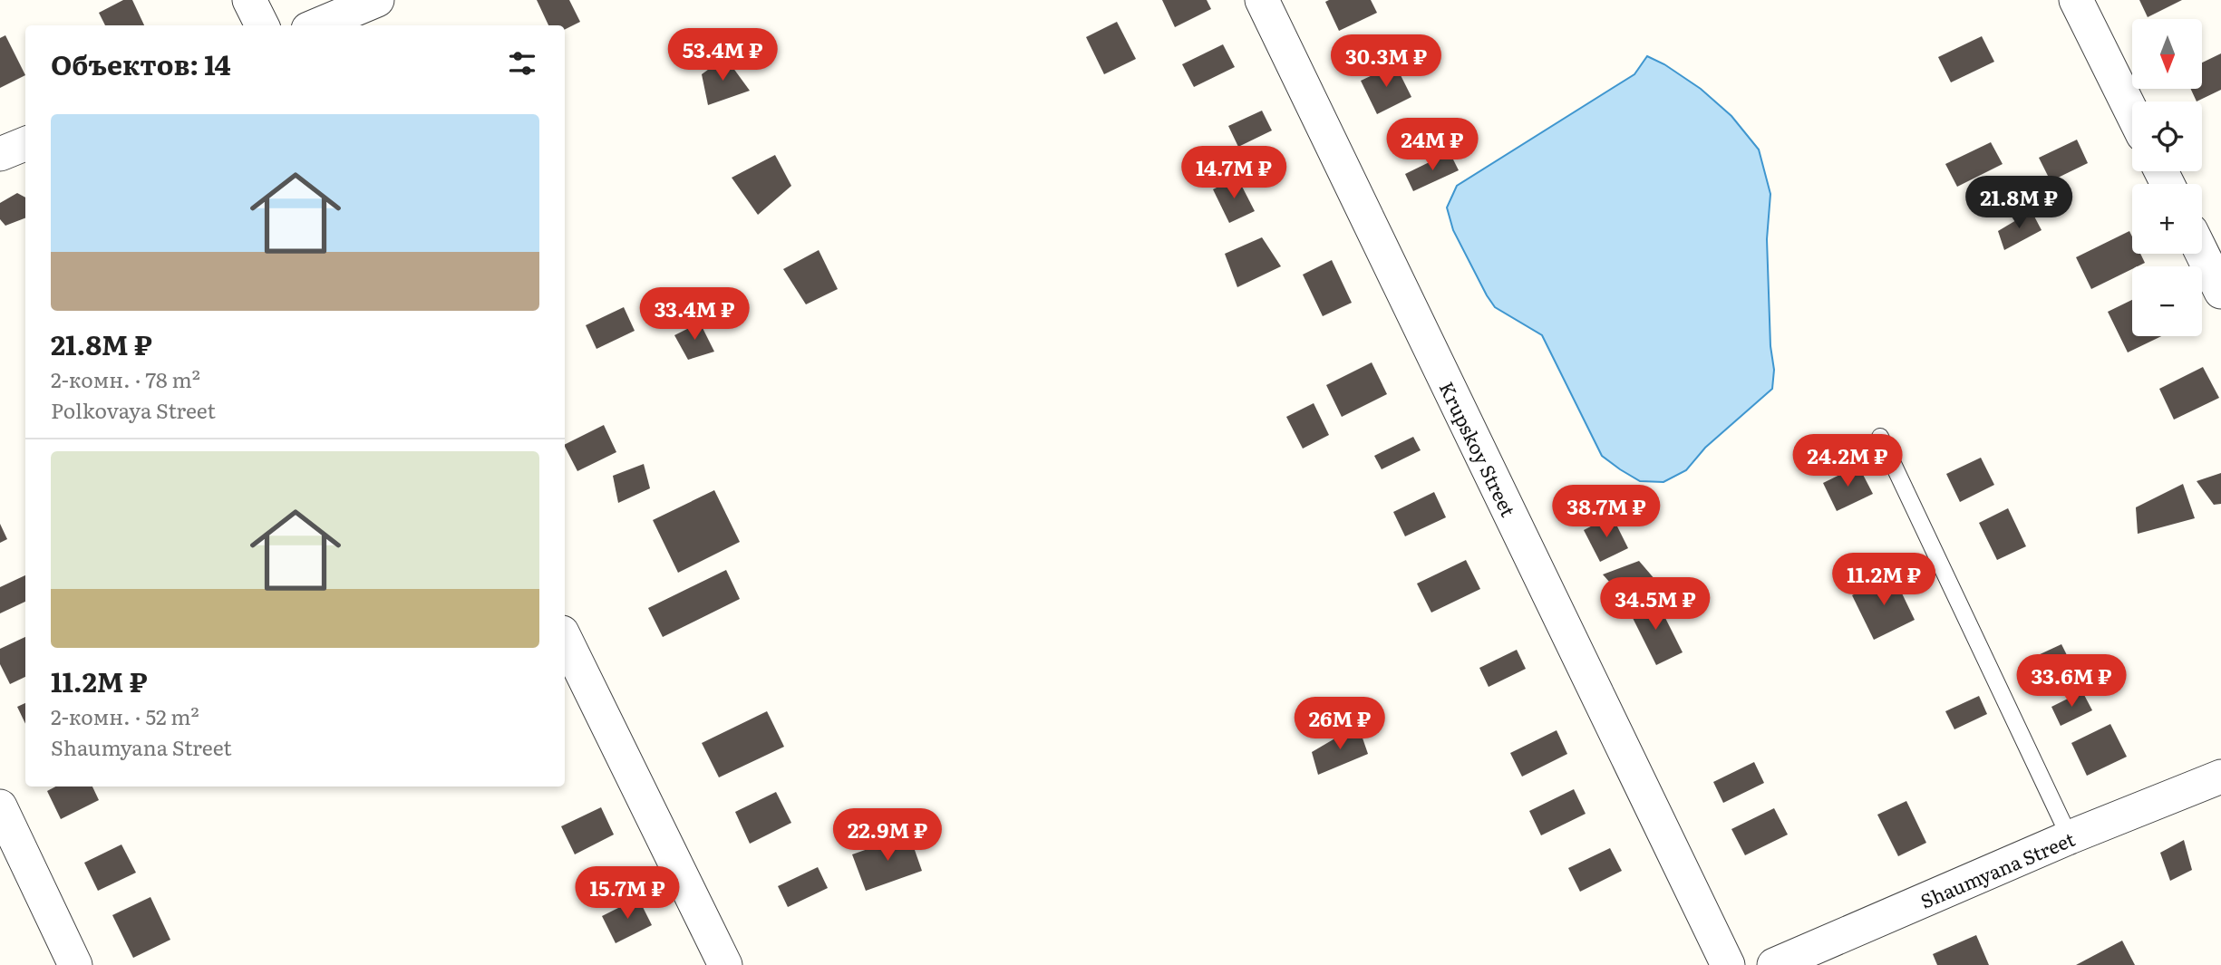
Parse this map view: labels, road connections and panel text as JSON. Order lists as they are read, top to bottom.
{
  "streets": {
    "street": ["Krupskoy Street", "Shaumyana Street"]
  },
  "north": "bottom",
  "page": {
    "map_buttons": ["+", "−"],
    "heading": "Объектов: 14",
    "price": [
      "53.4M ₽",
      "30.3M ₽",
      "24M ₽",
      "14.7M ₽",
      "21.8M ₽",
      "33.4M ₽",
      "24.2M ₽",
      "38.7M ₽",
      "11.2M ₽",
      "34.5M ₽",
      "33.6M ₽",
      "26M ₽",
      "22.9M ₽",
      "15.7M ₽"
    ],
    "list": [
      {
        "name": "21.8M ₽",
        "note": "2-комн. · 78 m² · Polkovaya Street"
      },
      {
        "name": "11.2M ₽",
        "note": "2-комн. · 52 m² · Shaumyana Street"
      }
    ]
  }
}
